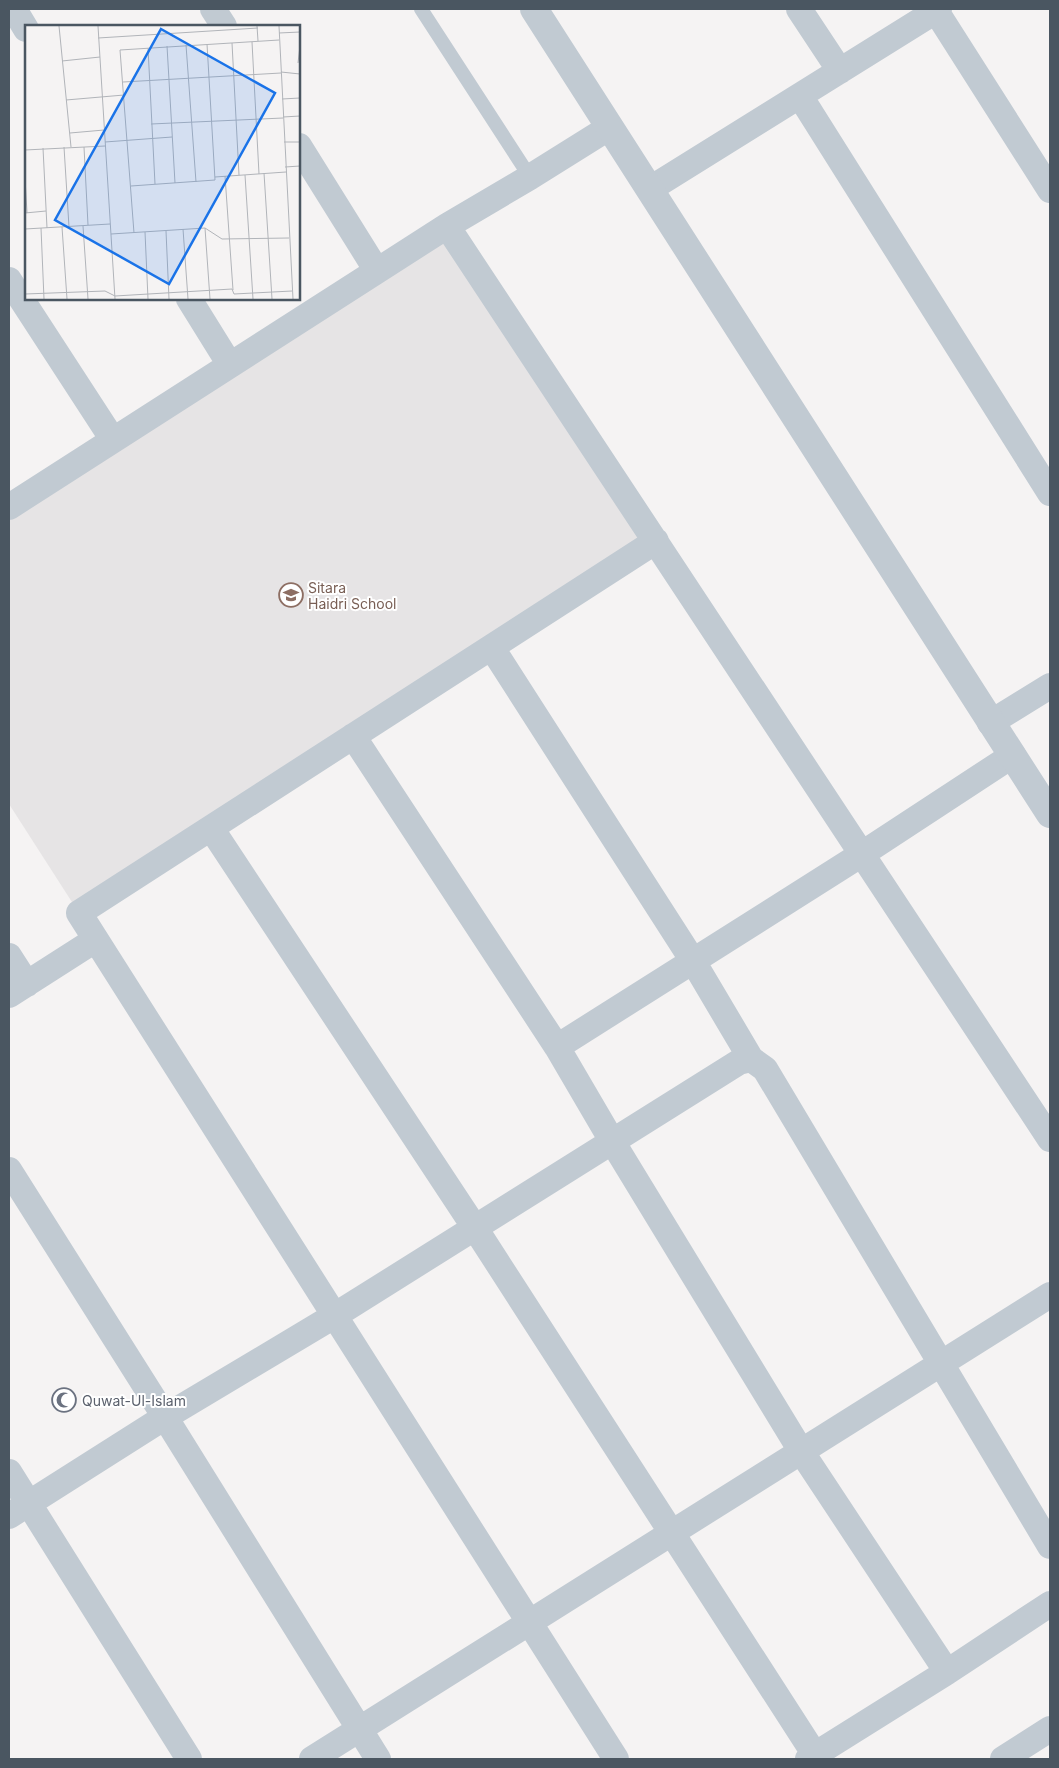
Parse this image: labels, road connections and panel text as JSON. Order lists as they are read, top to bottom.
{
  "places": {
    "school or university": ["Sitara Haidri School"],
    "mosque": ["Quwat-Ul-Islam"]
  }
}
